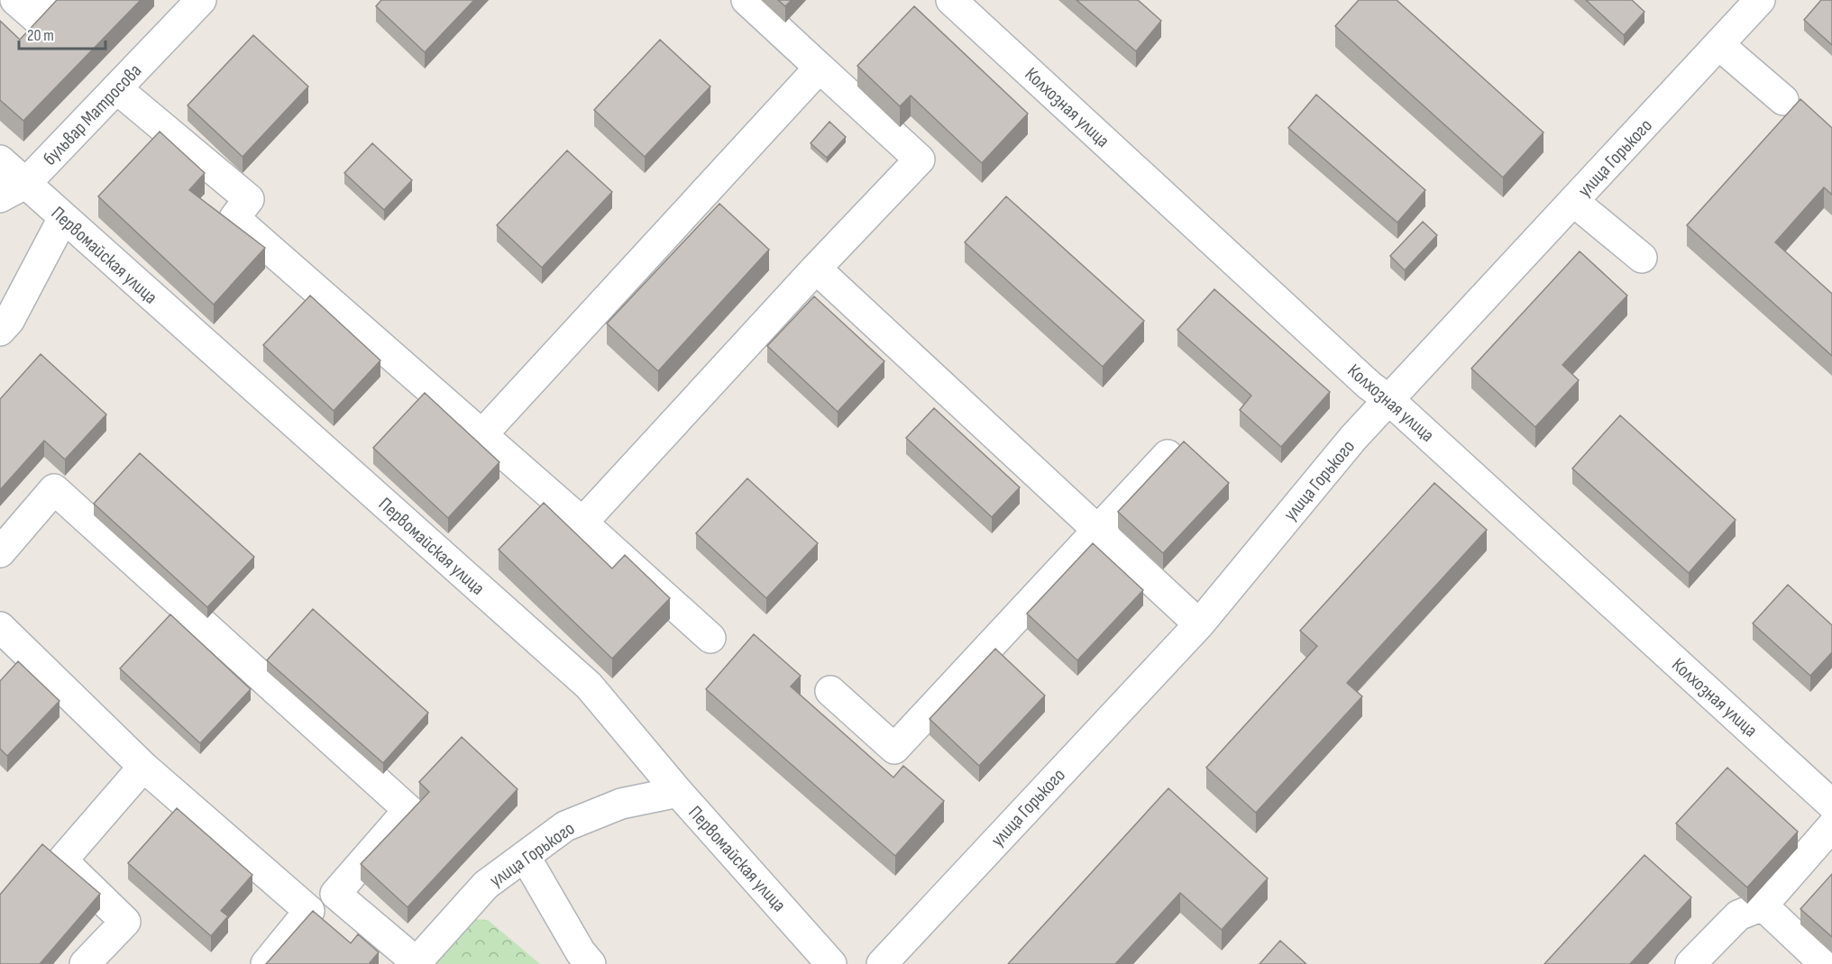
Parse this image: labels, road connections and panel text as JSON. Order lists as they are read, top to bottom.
{
  "streets": {
    "street": [
      "Колхозная улица",
      "бульвар Матросова",
      "улица Горького",
      "Первомайская улица"
    ]
  },
  "crossings": [
    ["Колхозная улица", "улица Горького"],
    ["бульвар Матросова", "Первомайская улица"],
    ["улица Горького", "Первомайская улица"]
  ],
  "scale_bar": "20 m"
}
